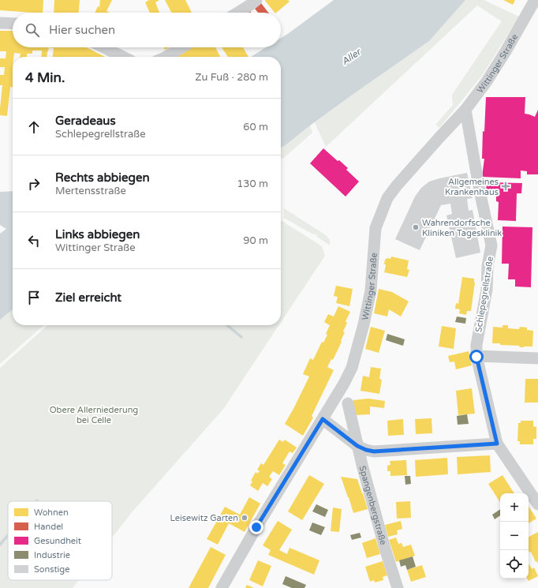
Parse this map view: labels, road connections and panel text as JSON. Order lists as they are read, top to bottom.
{
  "streets": {
    "street": ["Wittinger Straße", "Schlepegrellstraße", "Spangenbergstraße"]
  },
  "crossings": [
    ["Wittinger Straße", "Schlepegrellstraße"]
  ],
  "water": ["Aller"],
  "parks": ["Obere Allerniederung bei Celle"],
  "places": {
    "health": ["Allgemeines Krankenhaus"],
    "other": ["Wahrendorfsche Kliniken Tagesklinik", "Leisewitz Garten"]
  },
  "legend": [
    "Wohnen",
    "Handel",
    "Gesundheit",
    "Industrie",
    "Sonstige"
  ],
  "page": {
    "search": "Hier suchen",
    "heading": ["4 Min.", "Zu Fuß · 280 m"],
    "list": [
      ["Geradeaus", "Schlepegrellstraße", "60 m"],
      ["Rechts abbiegen", "Mertensstraße", "130 m"],
      ["Links abbiegen", "Wittinger Straße", "90 m"],
      "Ziel erreicht"
    ],
    "map_buttons": ["+", "−"]
  }
}
